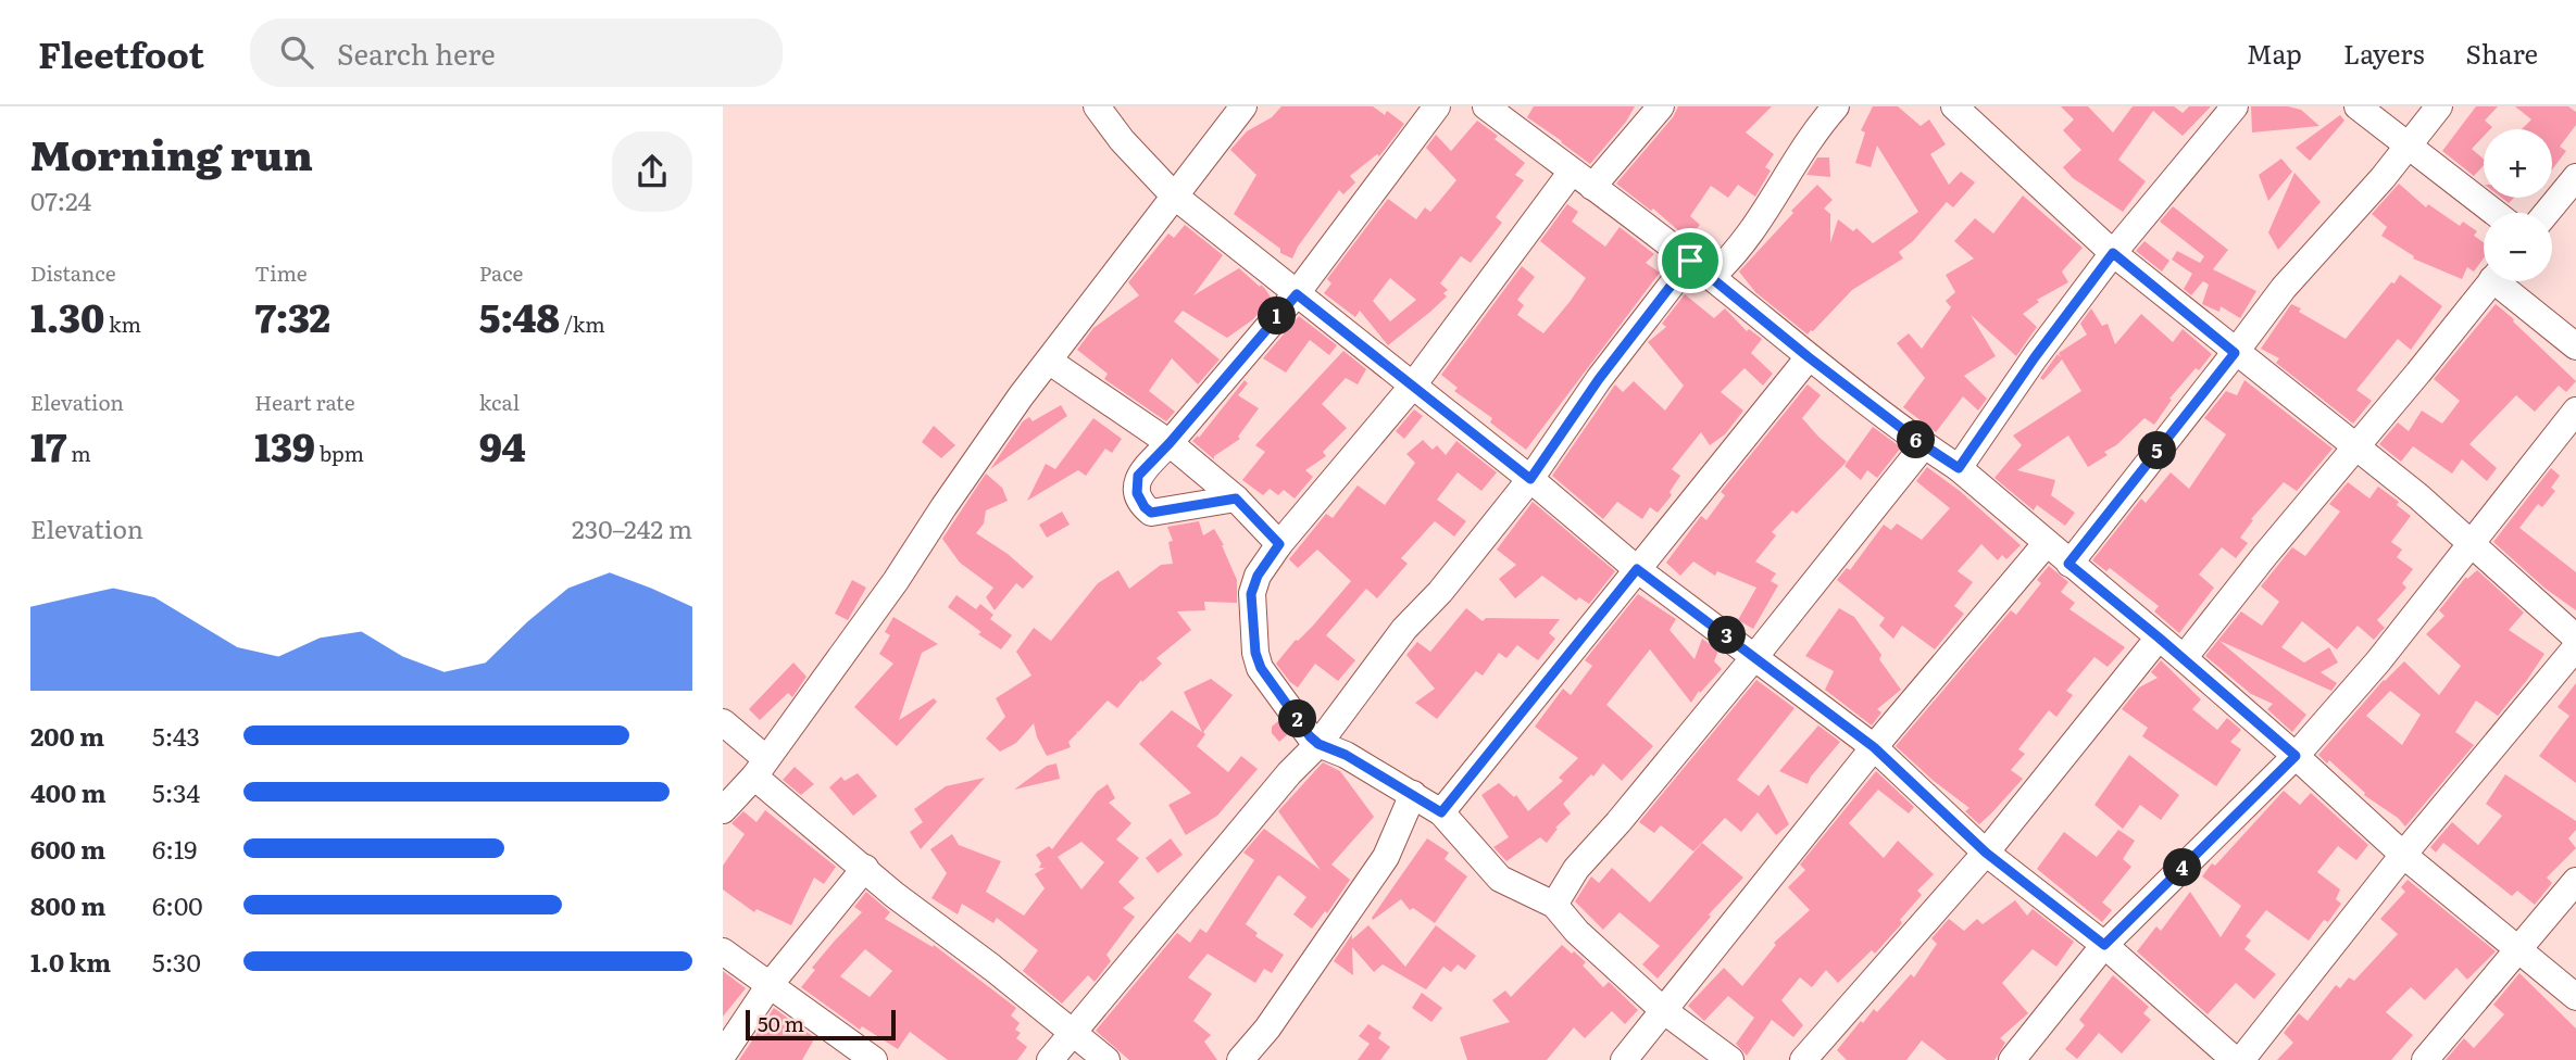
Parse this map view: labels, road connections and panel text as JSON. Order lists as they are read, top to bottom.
{
  "scale_bar": "50 m",
  "page": {
    "header": "Fleetfoot",
    "search": "Search here",
    "nav": ["Map", "Layers", "Share"],
    "heading": ["Morning run", "07:24"],
    "map_buttons": ["+", "−"],
    "stats": [
      ["Distance", "1.30 km"],
      ["Time", "7:32"],
      ["Pace", "5:48 /km"],
      ["Elevation", "17 m"],
      ["Heart rate", "139 bpm"],
      ["kcal", "94"]
    ],
    "pins": [
      "1",
      "6",
      "5",
      "3",
      "2",
      "4"
    ],
    "chart": ["Elevation", "230–242 m"],
    "list": [
      {
        "name": "200 m",
        "note": "5:43"
      },
      {
        "name": "400 m",
        "note": "5:34"
      },
      {
        "name": "600 m",
        "note": "6:19"
      },
      {
        "name": "800 m",
        "note": "6:00"
      },
      {
        "name": "1.0 km",
        "note": "5:30"
      }
    ],
    "scale": "50 m"
  }
}
